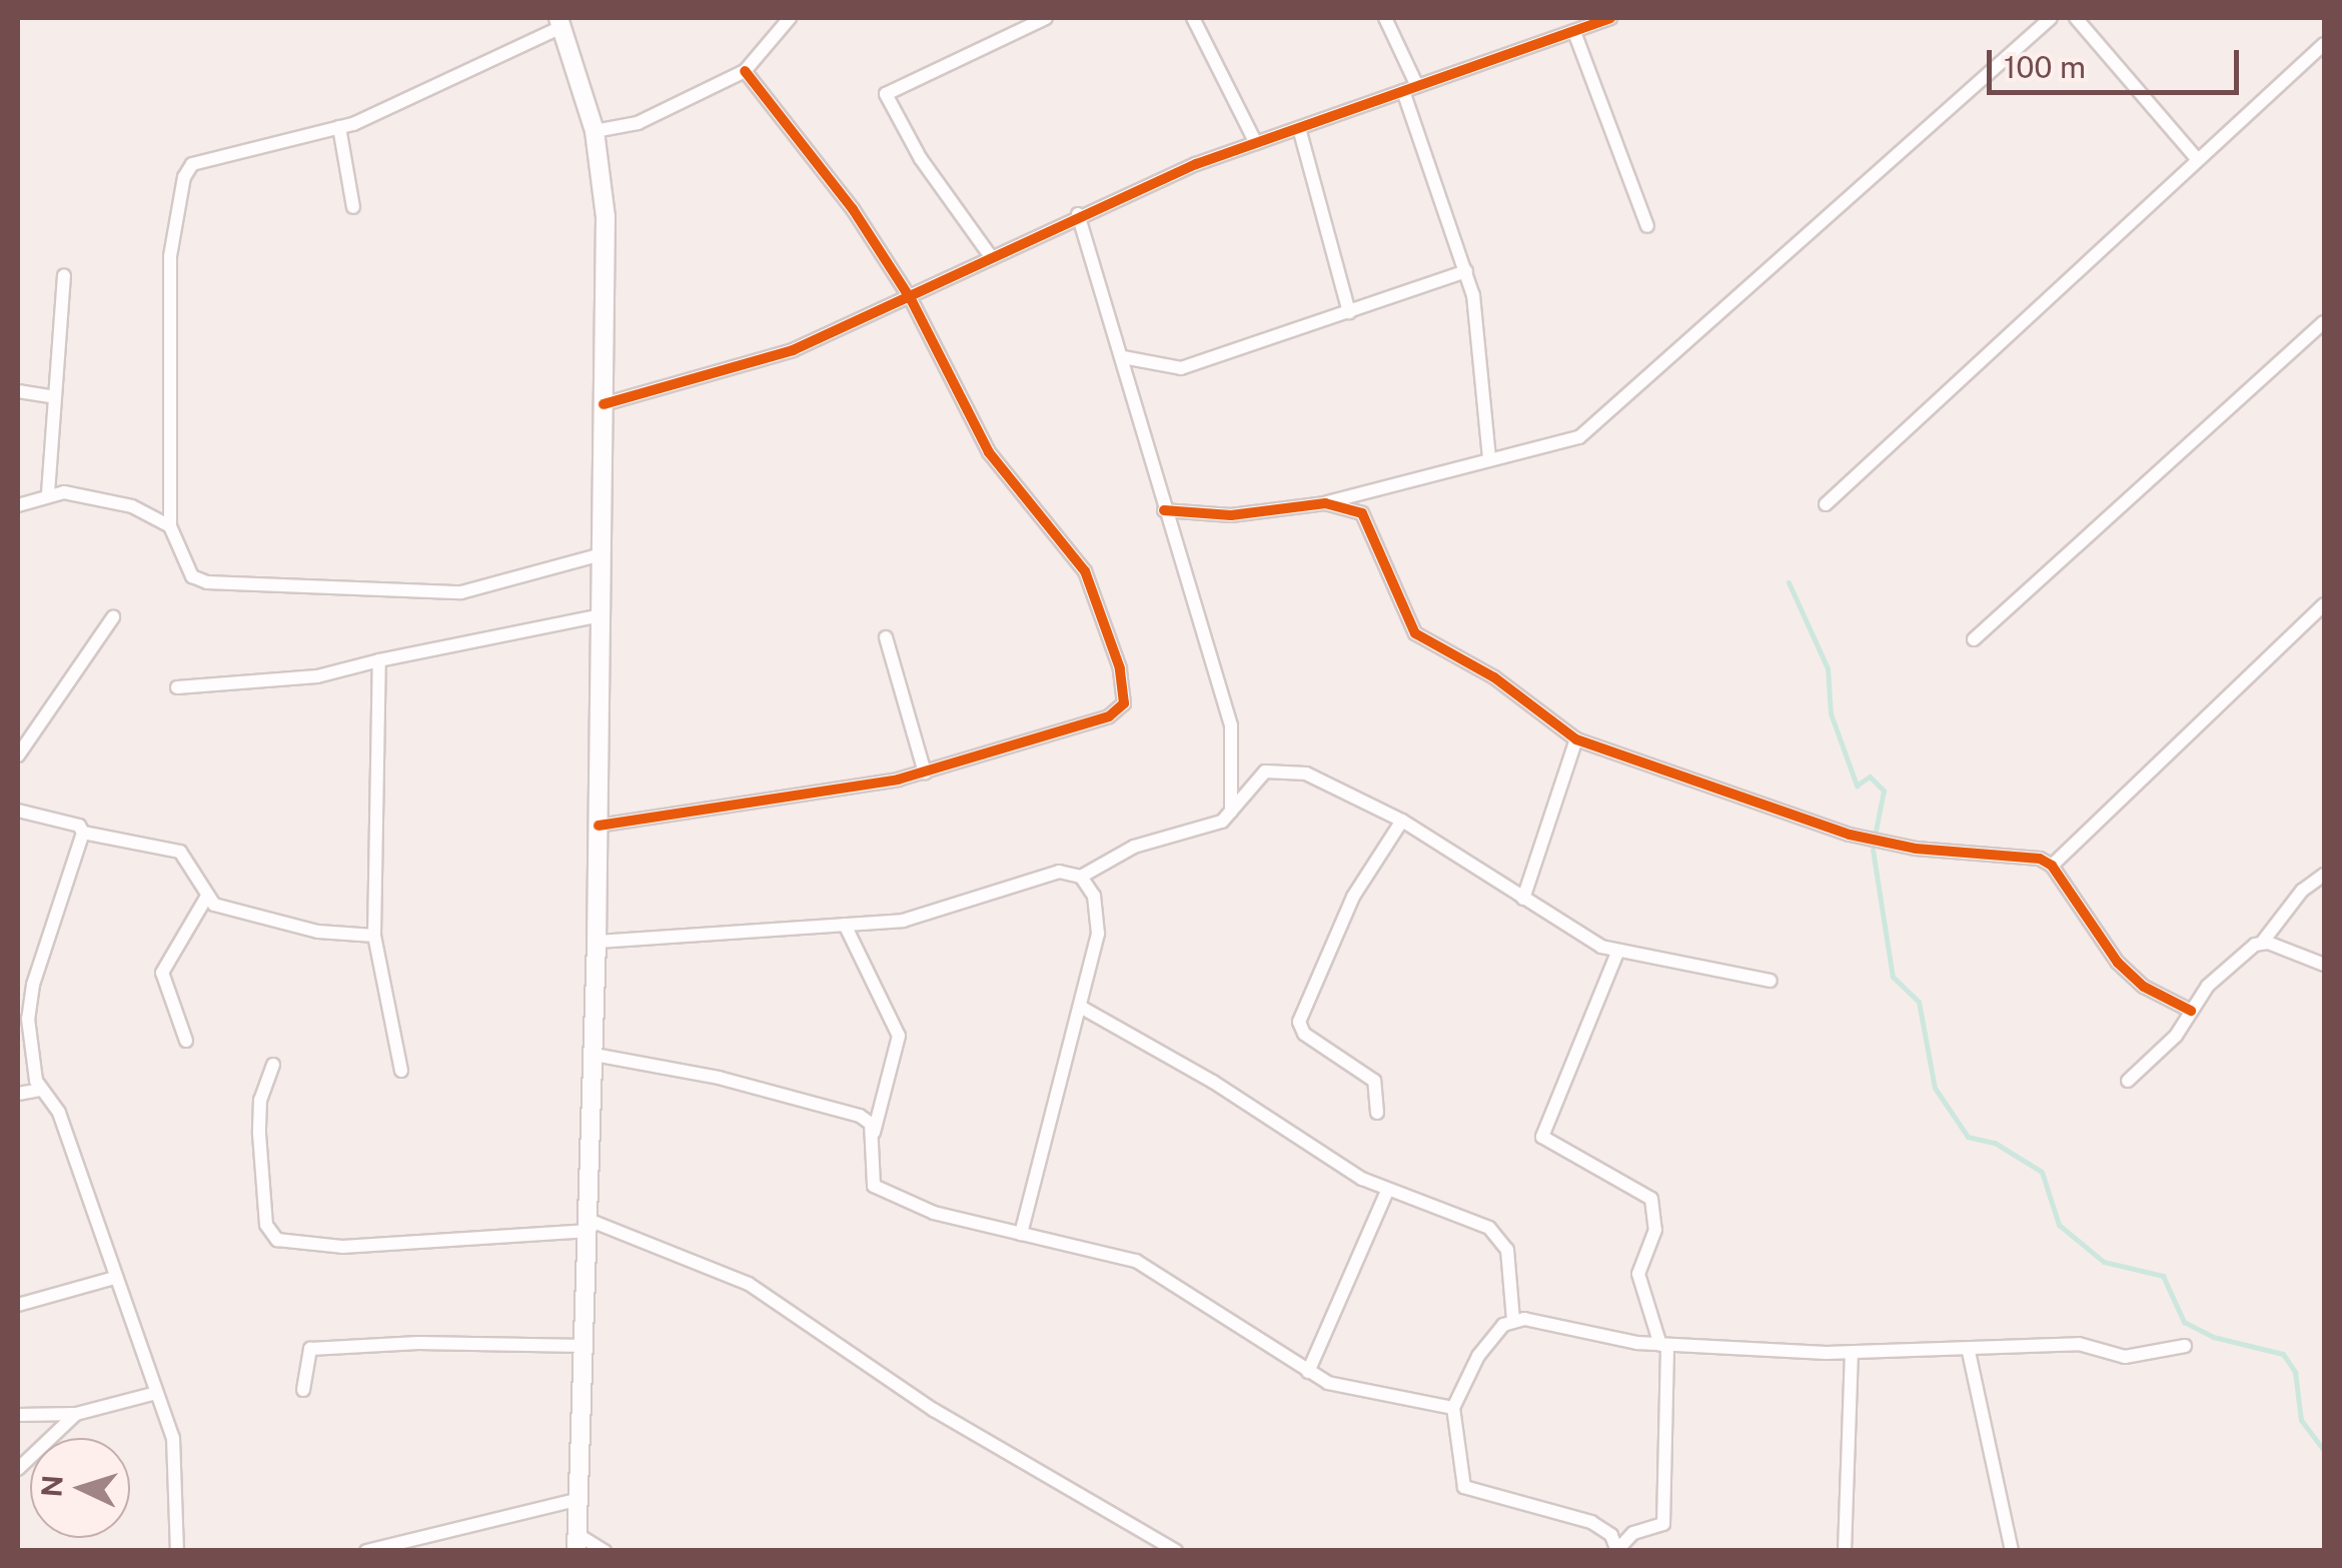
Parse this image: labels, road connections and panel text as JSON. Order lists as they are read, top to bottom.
{
  "scale_bar": "100 m",
  "north": "left"
}
